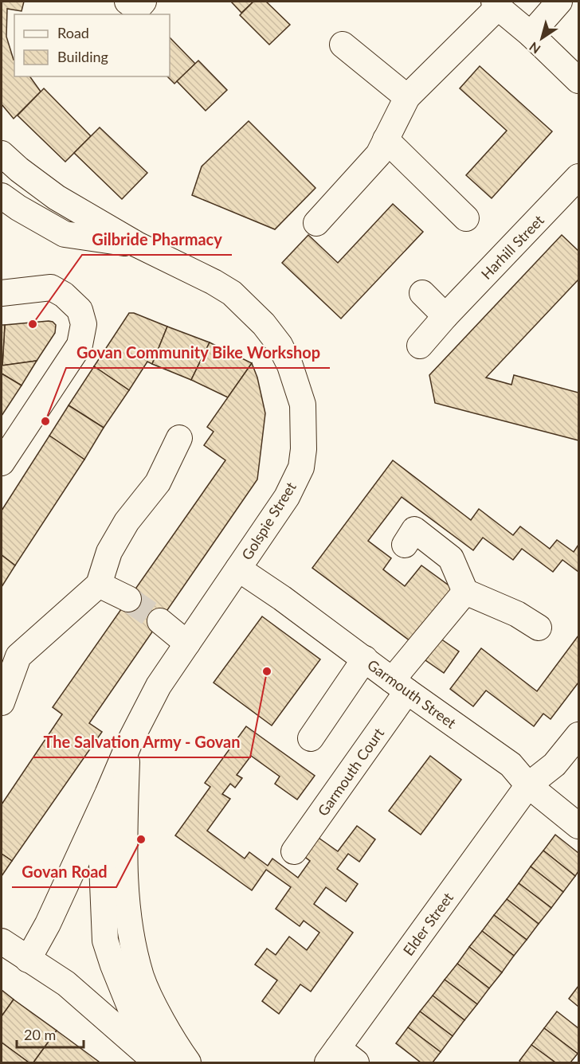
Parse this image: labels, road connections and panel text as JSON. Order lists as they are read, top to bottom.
{
  "streets": {
    "street": [
      "Harhill Street",
      "Golspie Street",
      "Garmouth Street",
      "Garmouth Court",
      "Elder Street"
    ]
  },
  "crossings": [
    ["Golspie Street", "Garmouth Street"],
    ["Garmouth Street", "Garmouth Court"],
    ["Garmouth Street", "Elder Street"]
  ],
  "places": [
    "Gilbride Pharmacy",
    "Govan Community Bike Workshop",
    "The Salvation Army - Govan",
    "Govan Road"
  ],
  "legend": ["Road", "Building"],
  "scale_bar": "20 m",
  "north": "bottom left"
}
